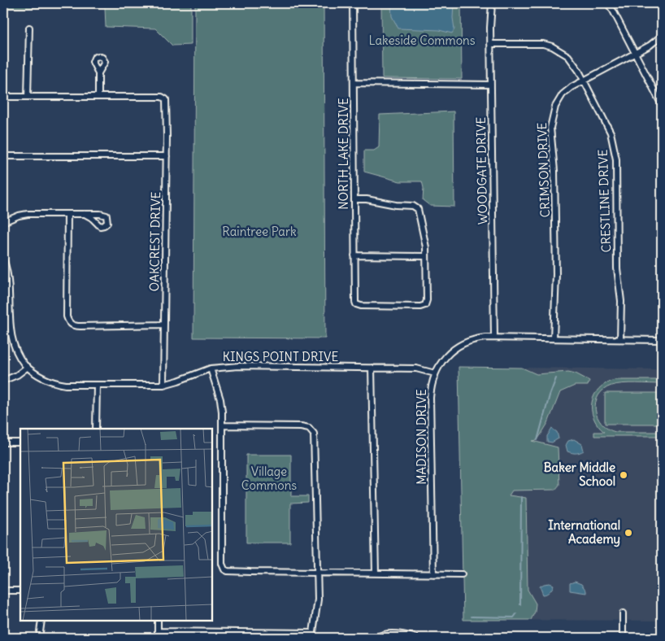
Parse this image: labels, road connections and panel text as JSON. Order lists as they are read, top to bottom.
{
  "streets": {
    "street": [
      "NORTH LAKE DRIVE",
      "CRIMSON DRIVE",
      "WOODGATE DRIVE",
      "CRESTLINE DRIVE",
      "OAKCREST DRIVE",
      "KINGS POINT DRIVE",
      "MADISON DRIVE"
    ]
  },
  "crossings": [
    ["CRIMSON DRIVE", "CRESTLINE DRIVE"],
    ["CRIMSON DRIVE", "MADISON DRIVE"],
    ["WOODGATE DRIVE", "CRESTLINE DRIVE"],
    ["WOODGATE DRIVE", "MADISON DRIVE"],
    ["CRESTLINE DRIVE", "MADISON DRIVE"],
    ["OAKCREST DRIVE", "KINGS POINT DRIVE"],
    ["KINGS POINT DRIVE", "MADISON DRIVE"]
  ],
  "parks": ["Lakeside Commons", "Raintree Park", "Village Commons"],
  "places": ["Baker Middle School", "International Academy"]
}
